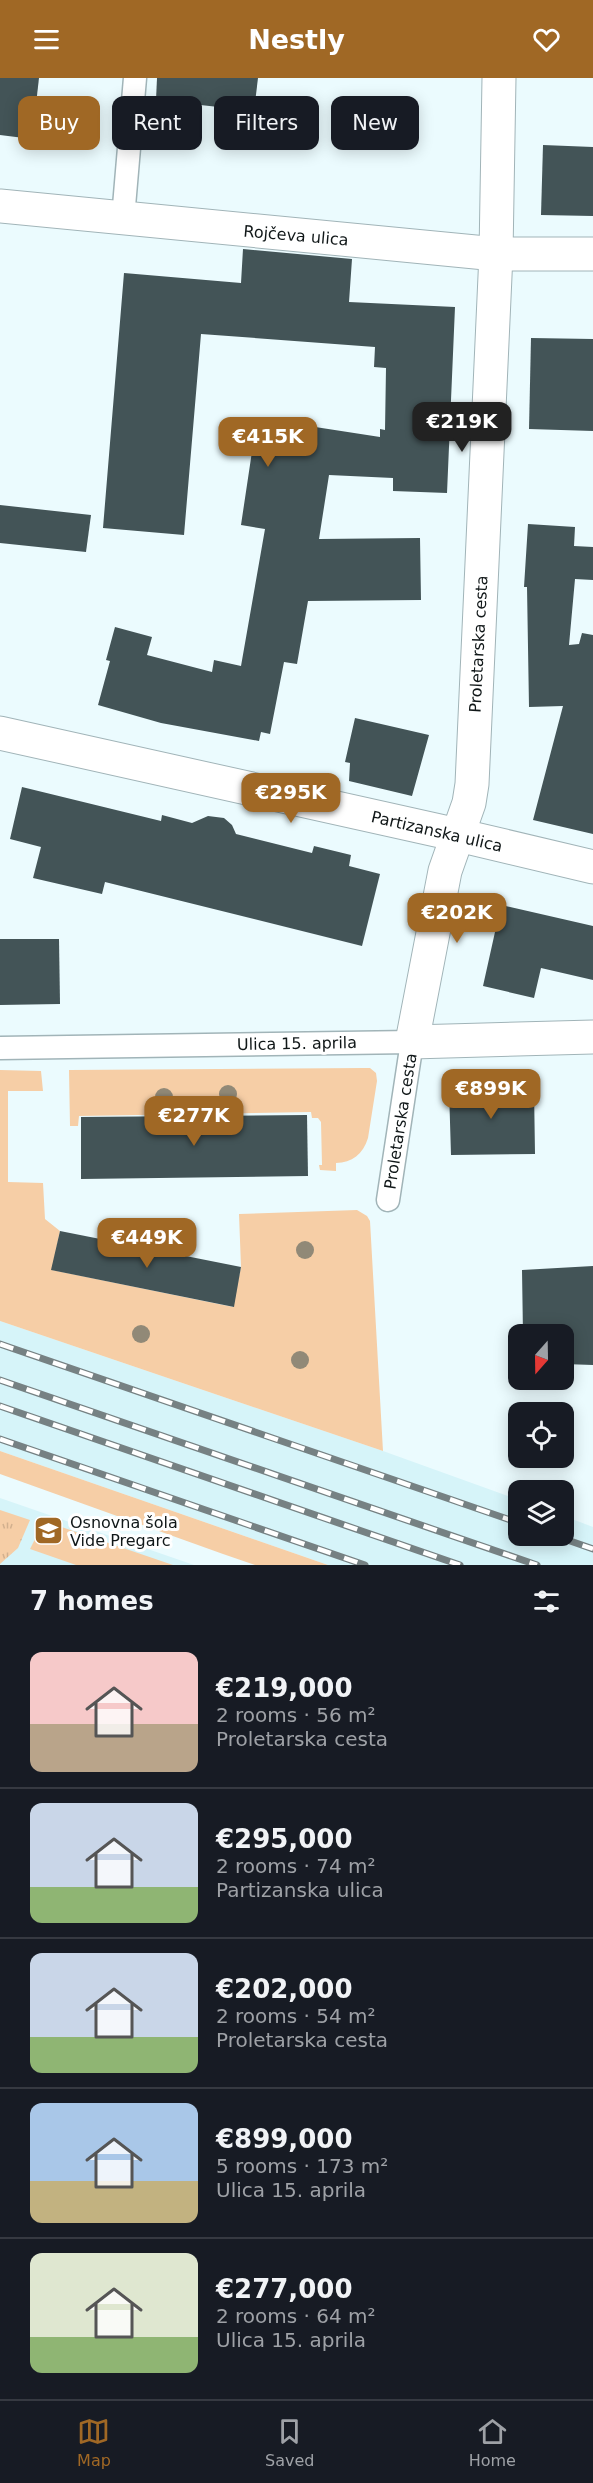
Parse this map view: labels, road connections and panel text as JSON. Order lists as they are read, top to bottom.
{
  "streets": {
    "street": [
      "Rojčeva ulica",
      "Proletarska cesta",
      "Partizanska ulica",
      "Ulica 15. aprila"
    ]
  },
  "crossings": [
    ["Rojčeva ulica", "Proletarska cesta"],
    ["Proletarska cesta", "Partizanska ulica"],
    ["Proletarska cesta", "Ulica 15. aprila"]
  ],
  "places": {
    "school or university": ["Osnovna šola Vide Pregarc"]
  },
  "north": "bottom",
  "page": {
    "header": "Nestly",
    "chip": [
      "Buy",
      "Rent",
      "Filters",
      "New"
    ],
    "price": [
      "€219K",
      "€415K",
      "€295K",
      "€202K",
      "€899K",
      "€277K",
      "€449K"
    ],
    "heading": "7 homes",
    "list": [
      {
        "name": "€219,000",
        "note": "2 rooms · 56 m² · Proletarska cesta"
      },
      {
        "name": "€295,000",
        "note": "2 rooms · 74 m² · Partizanska ulica"
      },
      {
        "name": "€202,000",
        "note": "2 rooms · 54 m² · Proletarska cesta"
      },
      {
        "name": "€899,000",
        "note": "5 rooms · 173 m² · Ulica 15. aprila"
      },
      {
        "name": "€277,000",
        "note": "2 rooms · 64 m² · Ulica 15. aprila"
      }
    ],
    "tabs": ["Map", "Saved", "Home"]
  }
}
